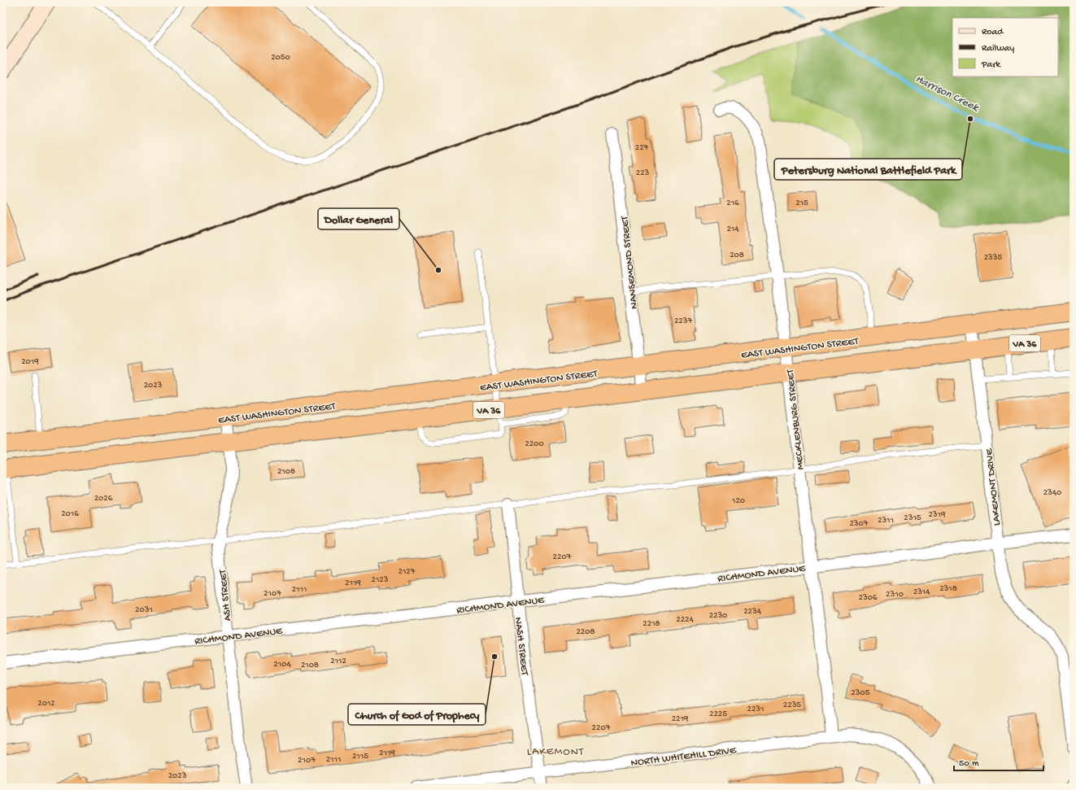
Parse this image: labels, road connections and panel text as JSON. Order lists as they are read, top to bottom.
{
  "streets": {
    "highway": ["VA 36", "EAST WASHINGTON STREET"],
    "street": [
      "NANSEMOND STREET",
      "MECKLENBURG STREET",
      "LAKEMONT DRIVE",
      "RICHMOND AVENUE",
      "ASH STREET",
      "NASH STREET",
      "NORTH WHITEHILL DRIVE"
    ]
  },
  "crossings": [
    ["NANSEMOND STREET", "VA 36"],
    ["NANSEMOND STREET", "EAST WASHINGTON STREET"],
    ["VA 36", "MECKLENBURG STREET"],
    ["VA 36", "LAKEMONT DRIVE"],
    ["VA 36", "ASH STREET"],
    ["EAST WASHINGTON STREET", "MECKLENBURG STREET"],
    ["EAST WASHINGTON STREET", "LAKEMONT DRIVE"],
    ["EAST WASHINGTON STREET", "ASH STREET"],
    ["MECKLENBURG STREET", "RICHMOND AVENUE"],
    ["MECKLENBURG STREET", "NORTH WHITEHILL DRIVE"],
    ["LAKEMONT DRIVE", "RICHMOND AVENUE"],
    ["RICHMOND AVENUE", "ASH STREET"],
    ["RICHMOND AVENUE", "NASH STREET"],
    ["NASH STREET", "NORTH WHITEHILL DRIVE"]
  ],
  "districts": ["LAKEMONT"],
  "water": ["Harrison Creek"],
  "places": ["Petersburg National Battlefield Park", "Dollar General", "Church of God of Prophecy"],
  "house_numbers": [
    "2050",
    "227",
    "223",
    "216",
    "215",
    "214",
    "208",
    "2335",
    "2237",
    "2019",
    "2023",
    "2200",
    "2108",
    "2340",
    "2026",
    "120",
    "2016",
    "2319",
    "2315",
    "2311",
    "2307",
    "2207",
    "2127",
    "2123",
    "2119",
    "2318",
    "2111",
    "2314",
    "2107",
    "2310",
    "2306",
    "2031",
    "2234",
    "2230",
    "2224",
    "2218",
    "2208",
    "2112",
    "2104",
    "2108",
    "2305",
    "2012",
    "2235",
    "2231",
    "2225",
    "2219",
    "2207",
    "2119",
    "2115",
    "2111",
    "2107",
    "2023"
  ],
  "legend": ["Road", "Railway", "Park"],
  "scale_bar": "50 m"
}
